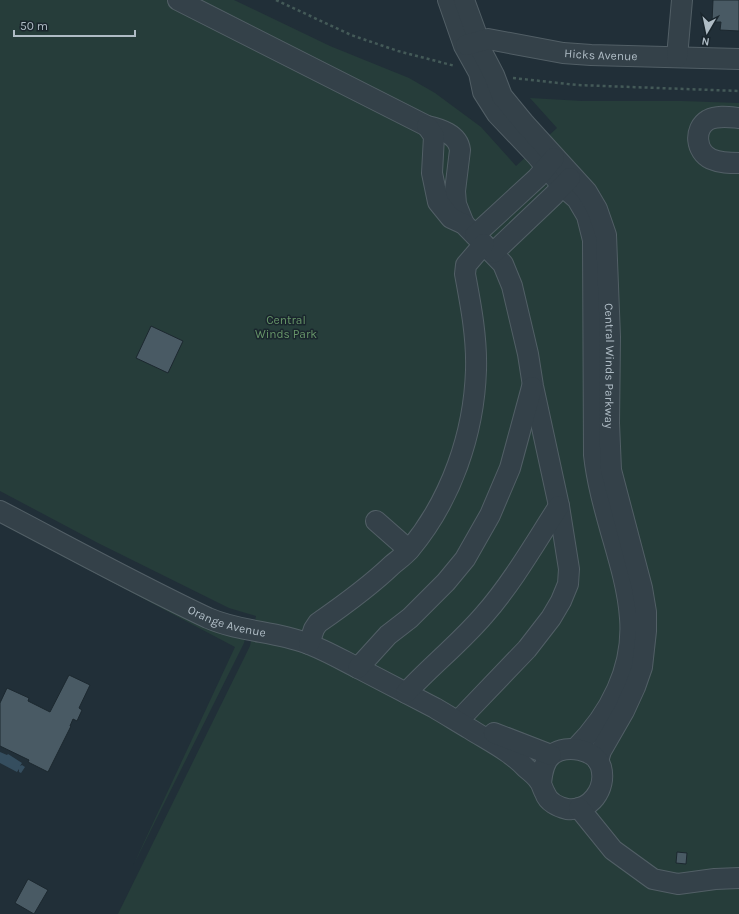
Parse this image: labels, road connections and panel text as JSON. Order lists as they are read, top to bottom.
{
  "streets": {
    "street": ["Hicks Avenue", "Central Winds Parkway", "Orange Avenue"]
  },
  "crossings": [
    ["Hicks Avenue", "Central Winds Parkway"],
    ["Central Winds Parkway", "Orange Avenue"]
  ],
  "parks": ["Central Winds Park"],
  "scale_bar": "50 m",
  "north": "bottom"
}
